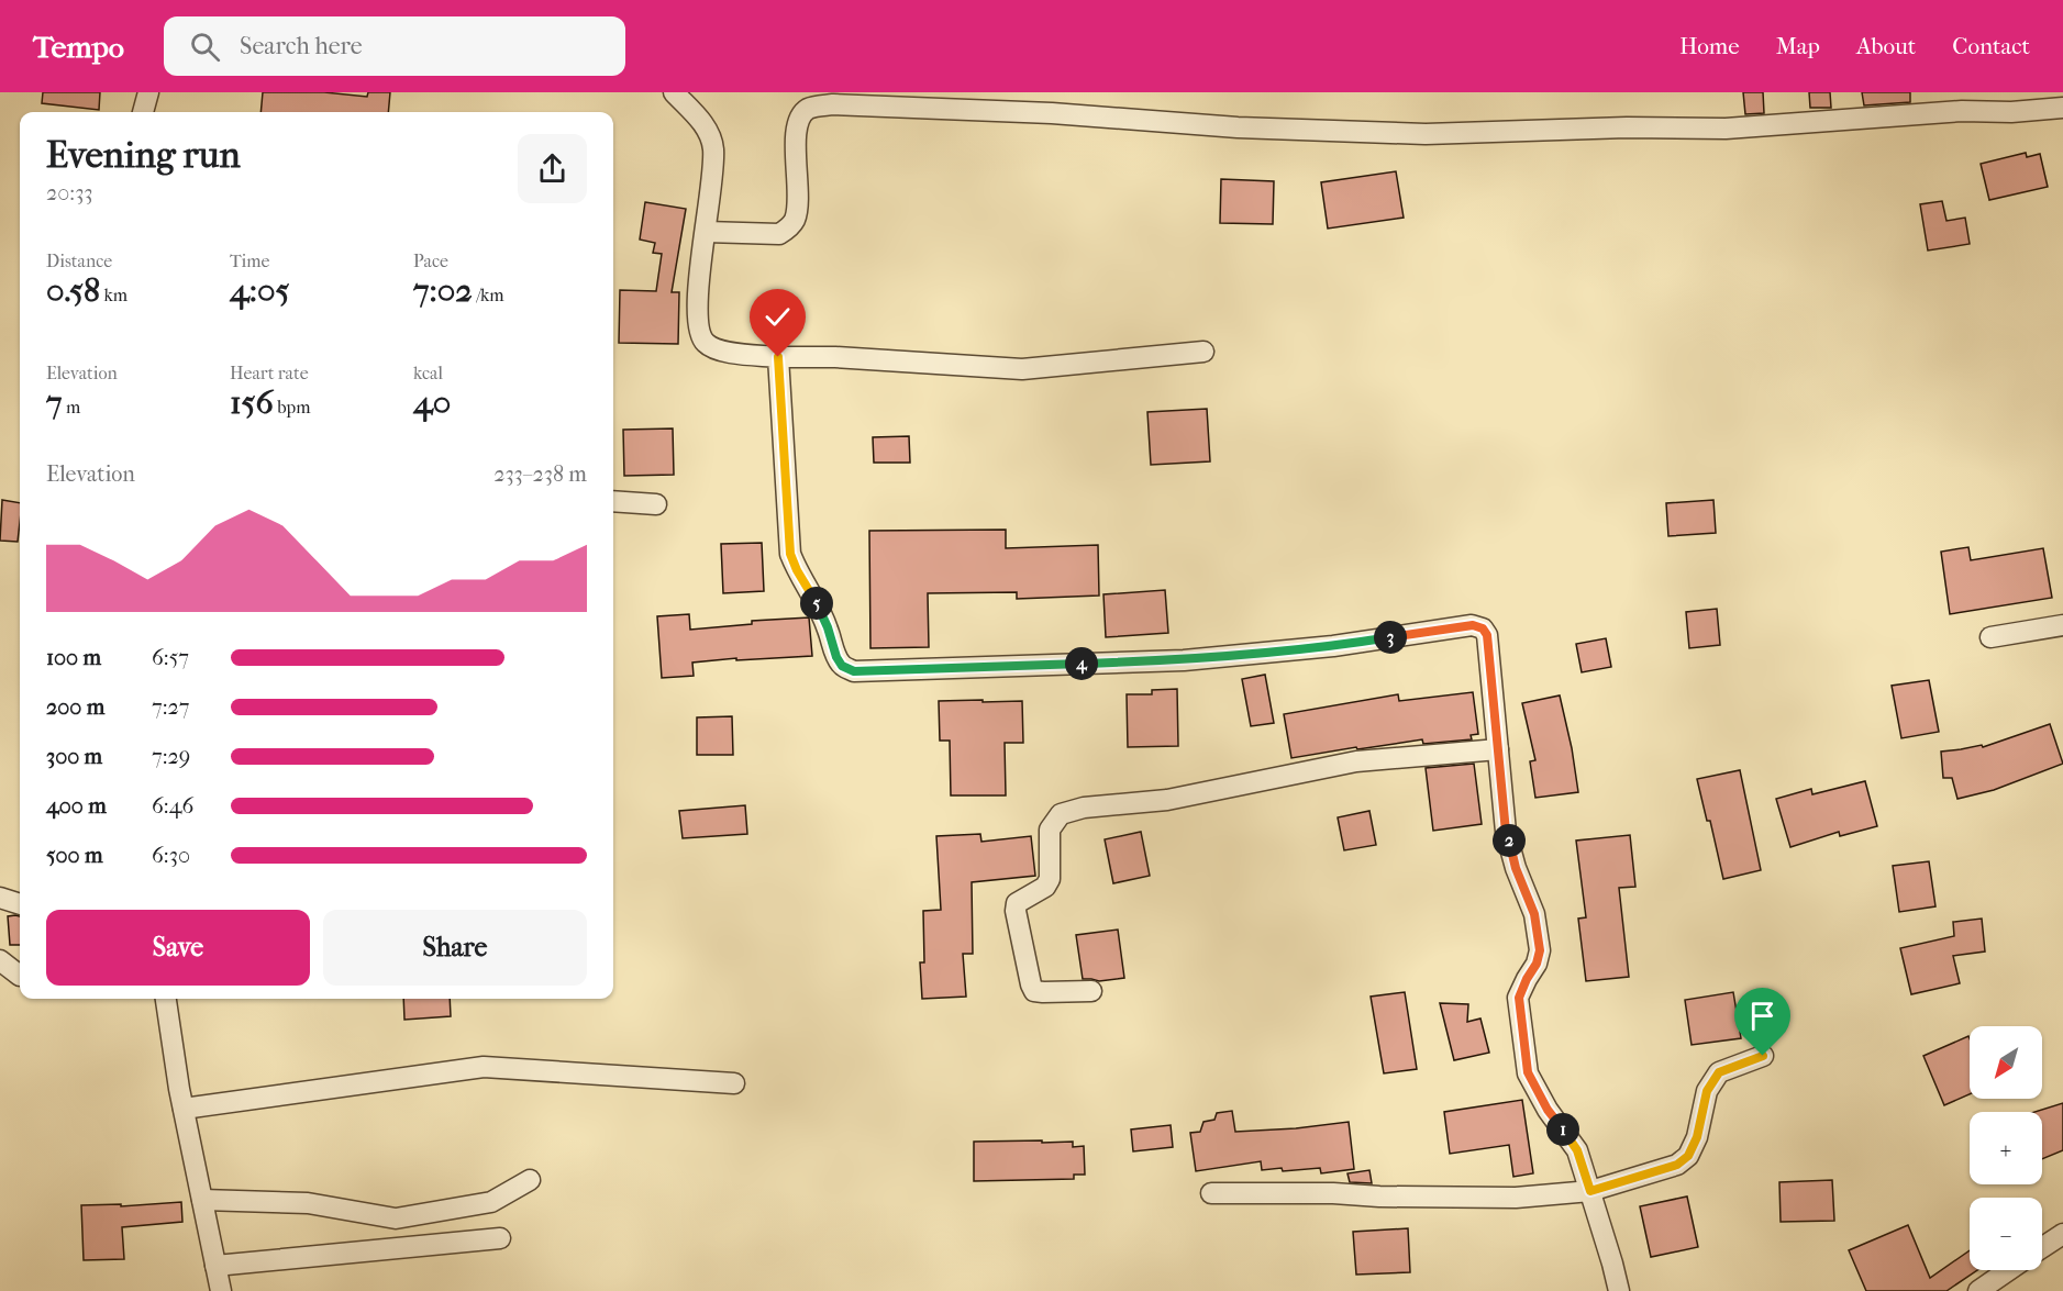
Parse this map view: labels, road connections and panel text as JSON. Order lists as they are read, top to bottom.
{
  "north": "bottom left",
  "page": {
    "header": "Tempo",
    "search": "Search here",
    "nav": [
      "Home",
      "Map",
      "About",
      "Contact"
    ],
    "heading": ["Evening run", "20:33"],
    "stats": [
      ["Distance", "0.58 km"],
      ["Time", "4:05"],
      ["Pace", "7:02 /km"],
      ["Elevation", "7 m"],
      ["Heart rate", "156 bpm"],
      ["kcal", "40"]
    ],
    "chart": ["Elevation", "233–238 m"],
    "pins": [
      "5",
      "3",
      "4",
      "2",
      "1"
    ],
    "list": [
      {
        "name": "100 m",
        "note": "6:57"
      },
      {
        "name": "200 m",
        "note": "7:27"
      },
      {
        "name": "300 m",
        "note": "7:29"
      },
      {
        "name": "400 m",
        "note": "6:46"
      },
      {
        "name": "500 m",
        "note": "6:30"
      }
    ],
    "buttons": ["Save", "Share"],
    "map_buttons": ["+", "−"]
  }
}
